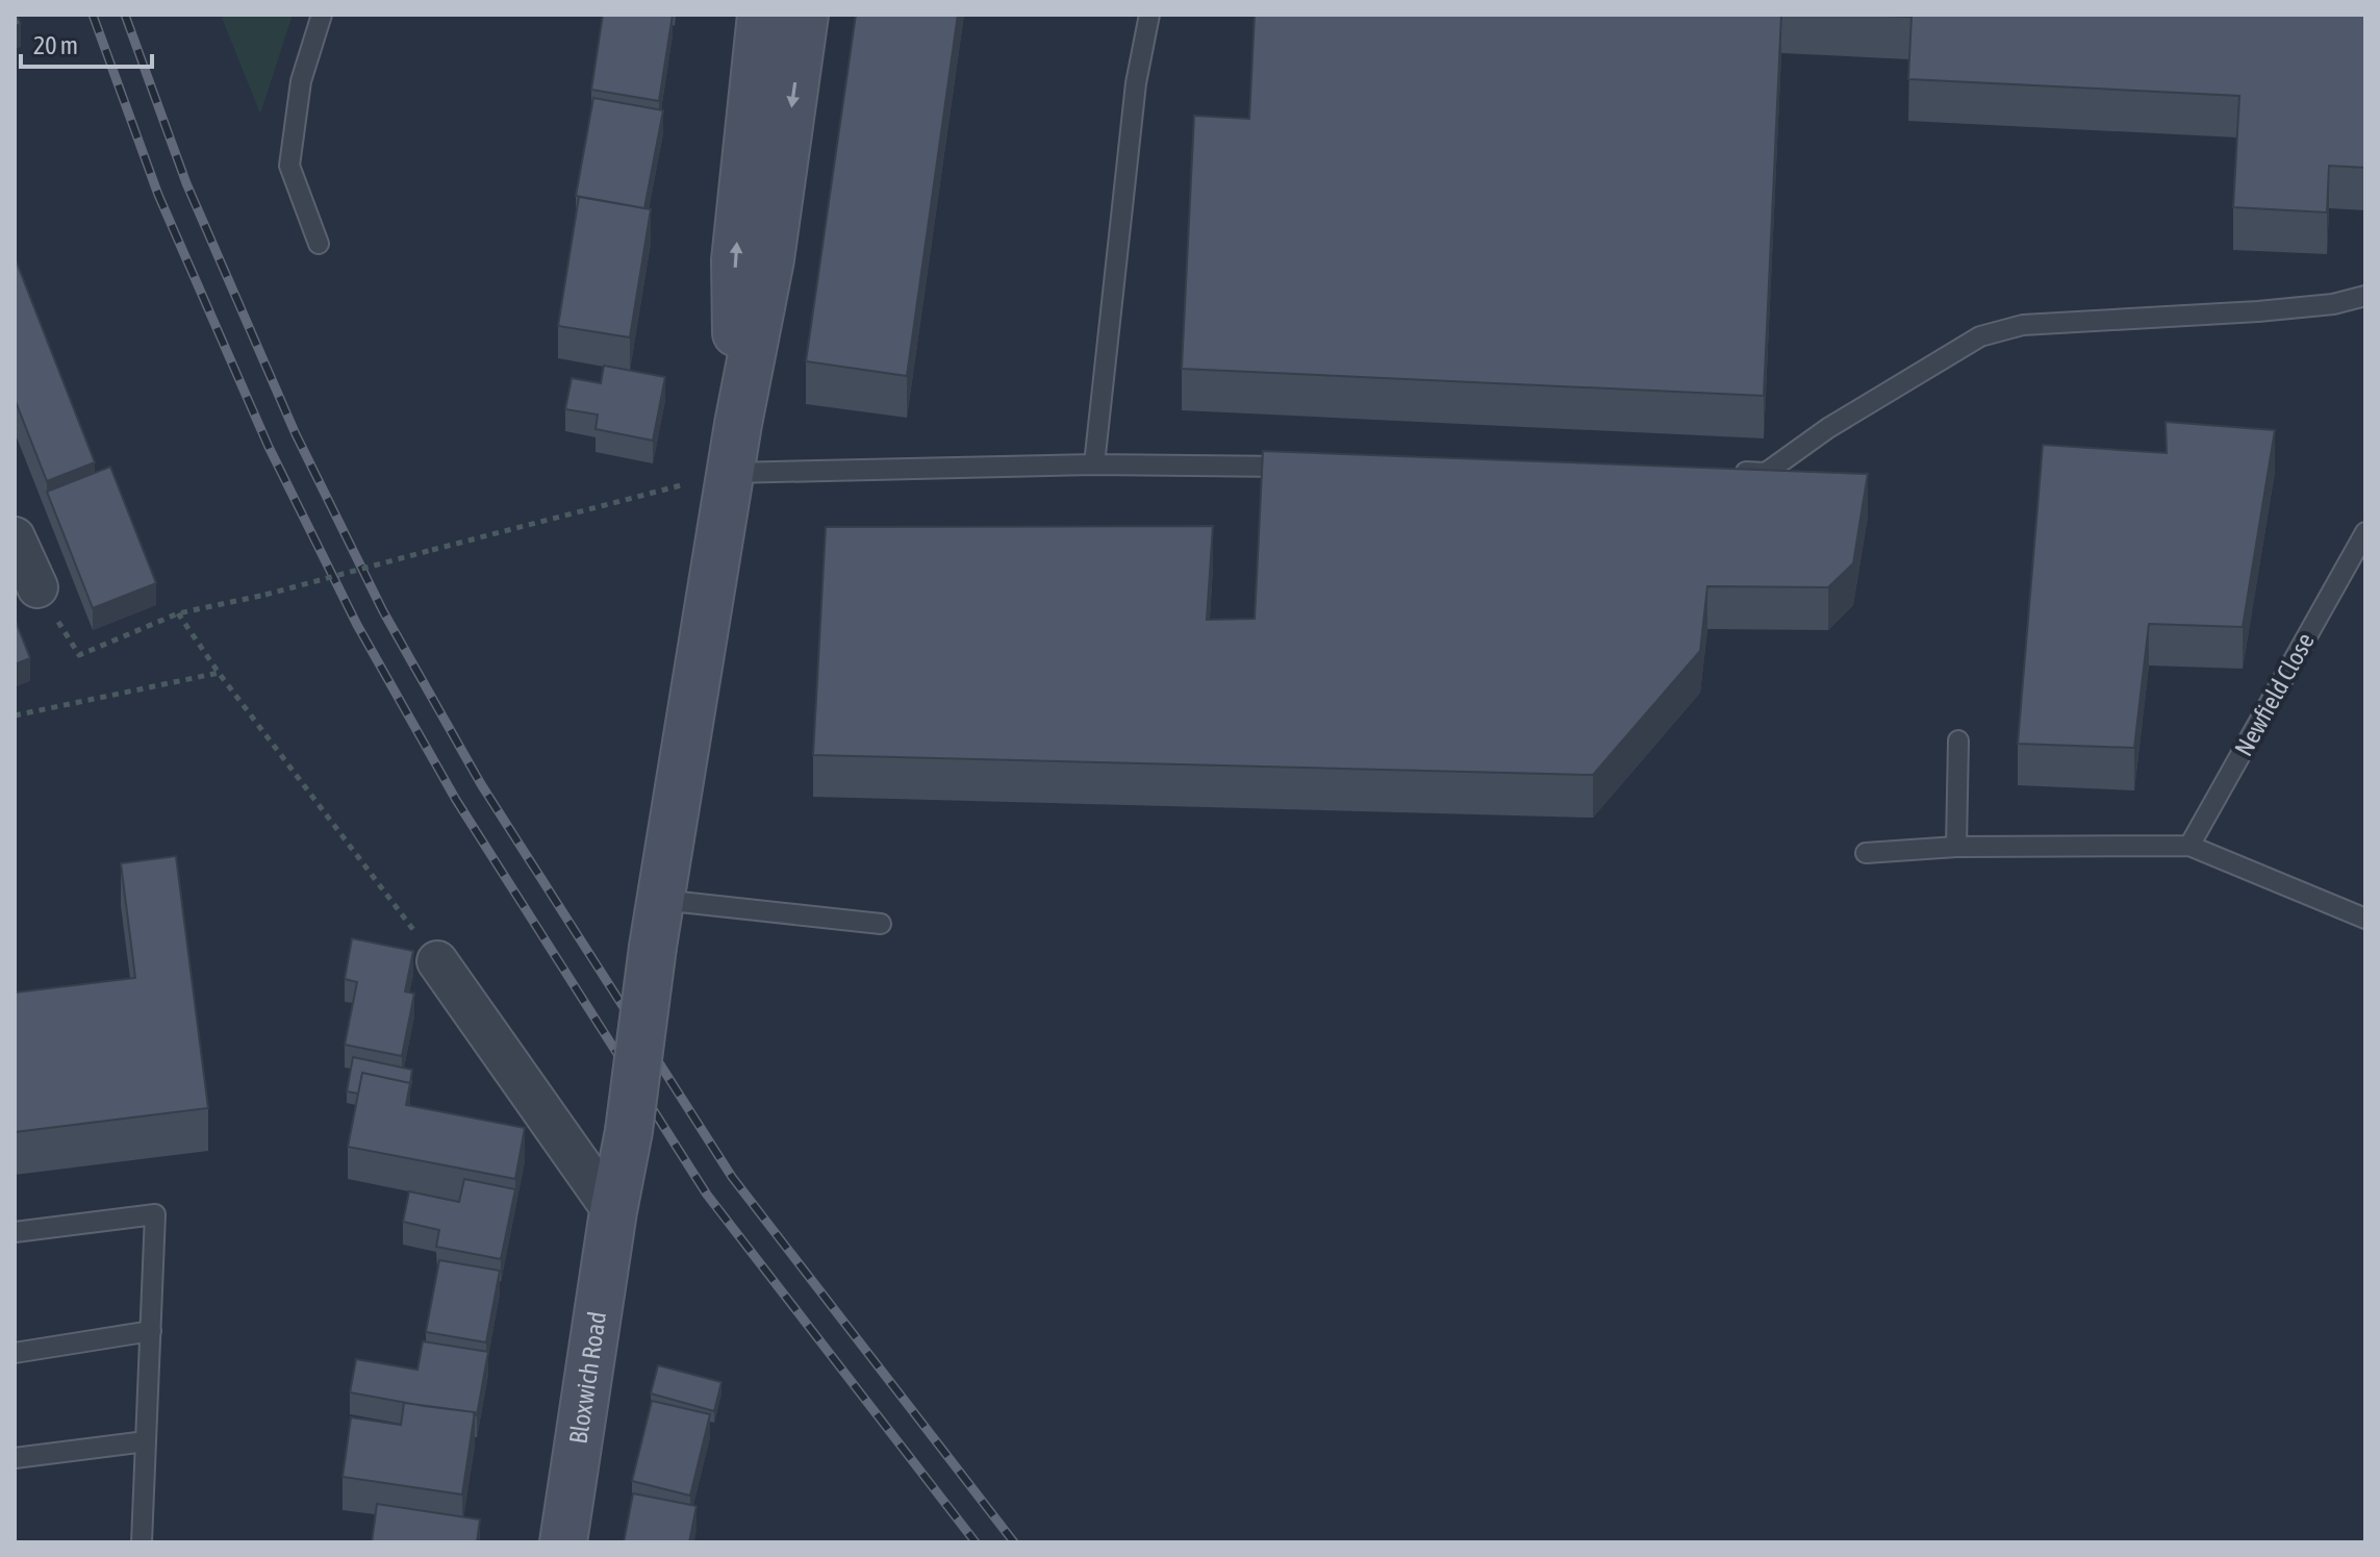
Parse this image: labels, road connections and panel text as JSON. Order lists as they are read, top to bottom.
{
  "streets": {
    "main road": ["Bloxwich Road"],
    "lane": ["Newfield Close"]
  },
  "scale_bar": "20 m"
}
